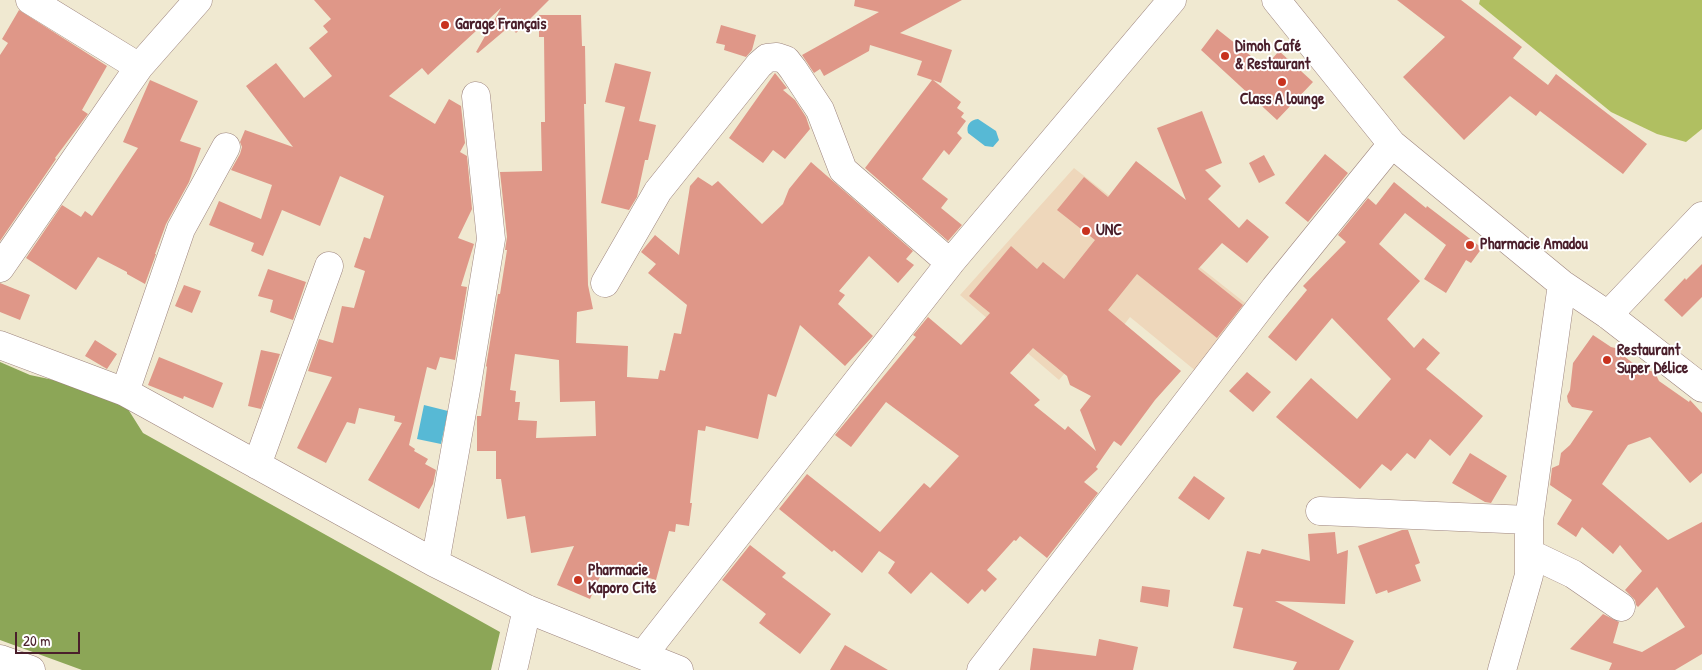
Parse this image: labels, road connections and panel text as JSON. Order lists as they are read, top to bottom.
{
  "places": [
    "Garage Français",
    "Dimoh Café & Restaurant",
    "Class A lounge",
    "UNC",
    "Pharmacie Amadou",
    "Restaurant Super Délice",
    "Pharmacie Kaporo Cité"
  ],
  "scale_bar": "20 m"
}
